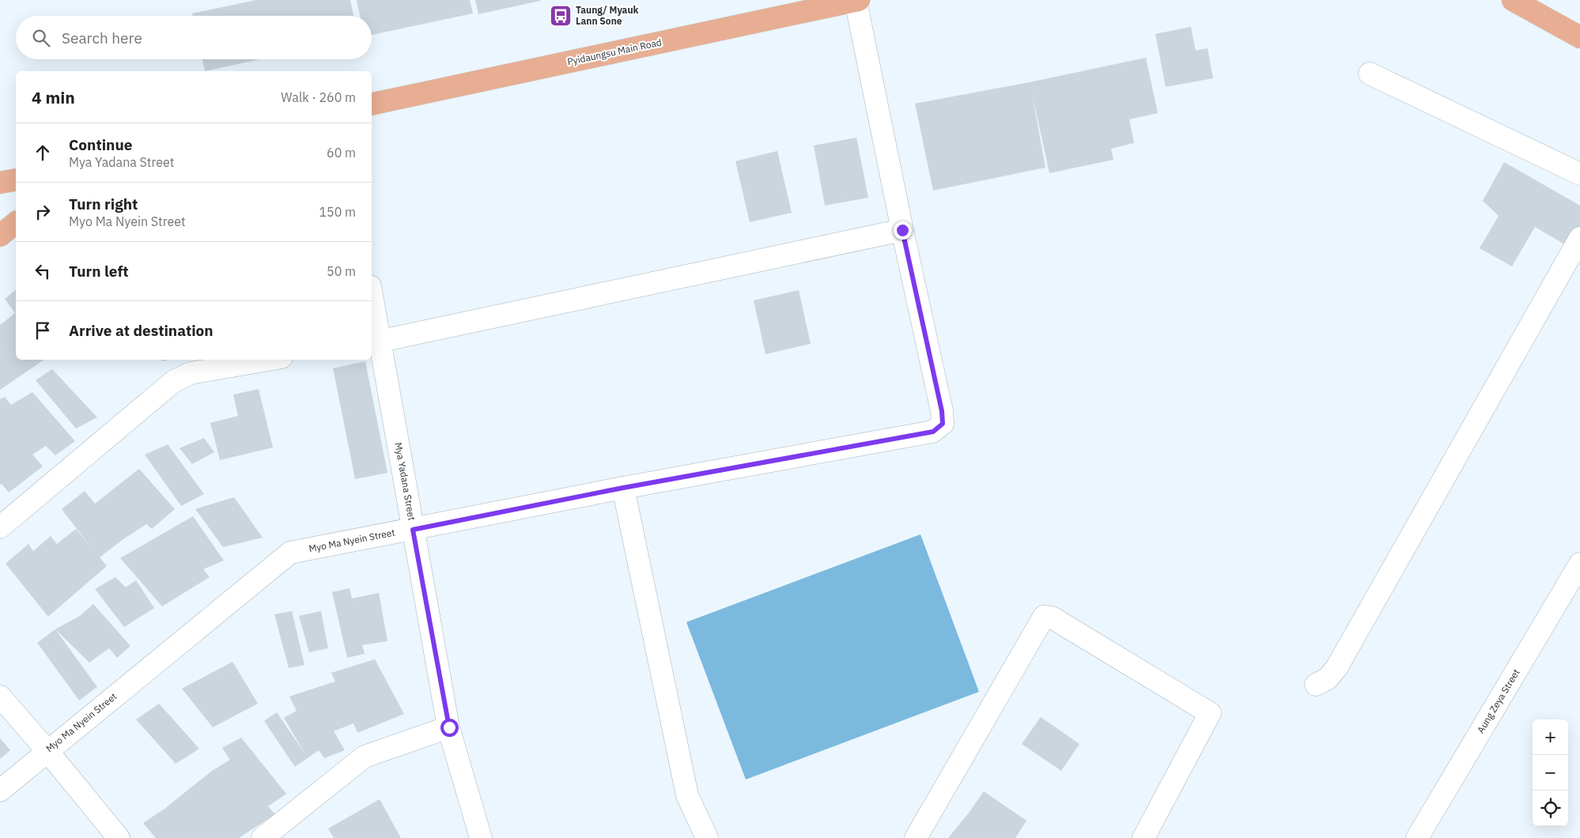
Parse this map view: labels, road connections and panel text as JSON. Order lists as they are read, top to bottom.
{
  "streets": {
    "main road": ["Pyidaungsu Main Road"],
    "street": ["Mya Yadana Street", "Myo Ma Nyein Street", "Aung Zeya Street"]
  },
  "crossings": [
    ["Mya Yadana Street", "Myo Ma Nyein Street"]
  ],
  "places": {
    "bus stop": ["Taung/ Myauk Lann Sone"]
  },
  "page": {
    "search": "Search here",
    "heading": ["4 min", "Walk · 260 m"],
    "list": [
      ["Continue", "Mya Yadana Street", "60 m"],
      ["Turn right", "Myo Ma Nyein Street", "150 m"],
      ["Turn left", "50 m"],
      "Arrive at destination"
    ],
    "map_buttons": ["+", "−"]
  }
}
